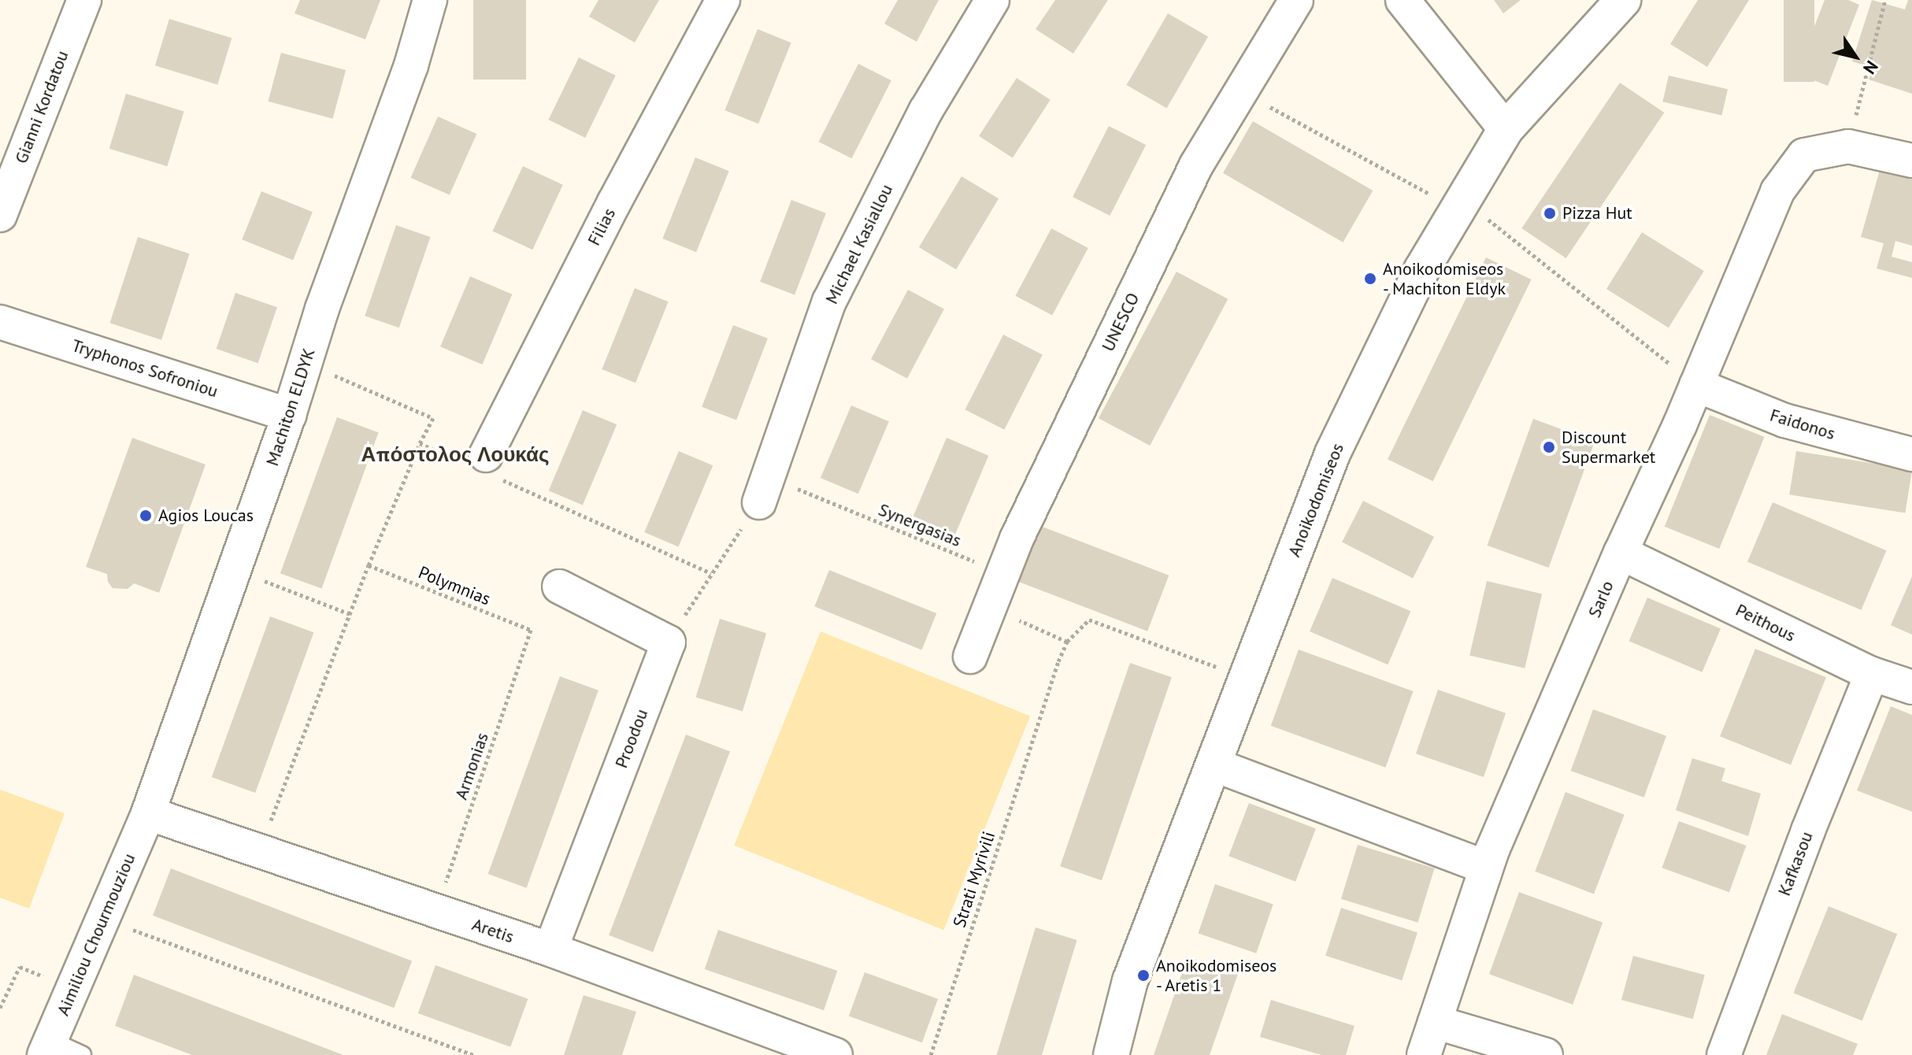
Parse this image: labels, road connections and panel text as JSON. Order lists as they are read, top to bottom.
{
  "streets": {
    "street": [
      "Gianni Kordatou",
      "Filias",
      "Michael Kasiallou",
      "UNESCO",
      "Tryphonos Sofroniou",
      "Machiton ELDYK",
      "Faidonos",
      "Anoikodomiseos",
      "Sarlo",
      "Peithous",
      "Proodou",
      "Kafkasou",
      "Aretis",
      "Aimiliou Chourmouziou"
    ],
    "path": [
      "Synergasias",
      "Polymnias",
      "Armonias",
      "Strati Myrivili"
    ]
  },
  "crossings": [
    ["UNESCO", "Synergasias"],
    ["Tryphonos Sofroniou", "Machiton ELDYK"],
    ["Machiton ELDYK", "Aretis"],
    ["Machiton ELDYK", "Aimiliou Chourmouziou"],
    ["Faidonos", "Sarlo"],
    ["Polymnias", "Armonias"],
    ["Sarlo", "Peithous"],
    ["Peithous", "Kafkasou"],
    ["Proodou", "Aretis"],
    ["Armonias", "Aretis"],
    ["Aretis", "Aimiliou Chourmouziou"]
  ],
  "districts": ["Απόστολος Λουκάς"],
  "places": [
    "Pizza Hut",
    "Anoikodomiseos - Machiton Eldyk",
    "Discount Supermarket",
    "Agios Loucas",
    "Anoikodomiseos - Aretis 1"
  ],
  "north": "bottom right"
}
